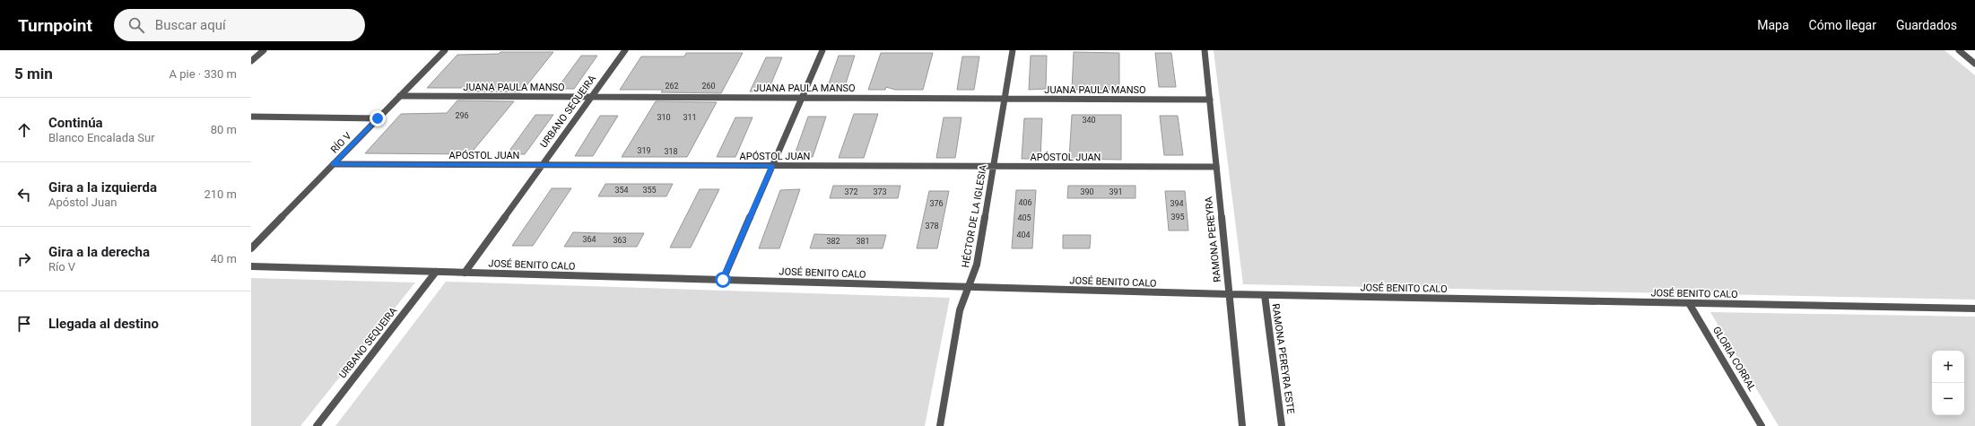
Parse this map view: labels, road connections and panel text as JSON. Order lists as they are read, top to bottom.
{
  "streets": {
    "street": [
      "JUANA PAULA MANSO",
      "URBANO SEQUEIRA",
      "RÍO V",
      "APÓSTOL JUAN",
      "HÉCTOR DE LA IGLESIA",
      "RAMONA PEREYRA",
      "JOSÉ BENITO CALO",
      "RAMONA PEREYRA ESTE",
      "GLORIA CORRAL"
    ]
  },
  "crossings": [
    ["JUANA PAULA MANSO", "URBANO SEQUEIRA"],
    ["JUANA PAULA MANSO", "RÍO V"],
    ["JUANA PAULA MANSO", "HÉCTOR DE LA IGLESIA"],
    ["JUANA PAULA MANSO", "RAMONA PEREYRA"],
    ["URBANO SEQUEIRA", "APÓSTOL JUAN"],
    ["URBANO SEQUEIRA", "JOSÉ BENITO CALO"],
    ["RÍO V", "APÓSTOL JUAN"],
    ["APÓSTOL JUAN", "HÉCTOR DE LA IGLESIA"],
    ["APÓSTOL JUAN", "RAMONA PEREYRA"],
    ["HÉCTOR DE LA IGLESIA", "JOSÉ BENITO CALO"],
    ["RAMONA PEREYRA", "JOSÉ BENITO CALO"],
    ["JOSÉ BENITO CALO", "RAMONA PEREYRA ESTE"],
    ["JOSÉ BENITO CALO", "GLORIA CORRAL"]
  ],
  "house_numbers": [
    "262",
    "260",
    "296",
    "310",
    "311",
    "340",
    "319",
    "318",
    "354",
    "355",
    "372",
    "373",
    "390",
    "391",
    "406",
    "376",
    "394",
    "395",
    "405",
    "378",
    "404",
    "364",
    "363",
    "382",
    "381"
  ],
  "page": {
    "header": "Turnpoint",
    "search": "Buscar aquí",
    "nav": ["Mapa", "Cómo llegar", "Guardados"],
    "heading": ["5 min", "A pie · 330 m"],
    "list": [
      ["Continúa", "Blanco Encalada Sur", "80 m"],
      ["Gira a la izquierda", "Apóstol Juan", "210 m"],
      ["Gira a la derecha", "Río V", "40 m"],
      "Llegada al destino"
    ],
    "map_buttons": ["+", "−"]
  }
}
